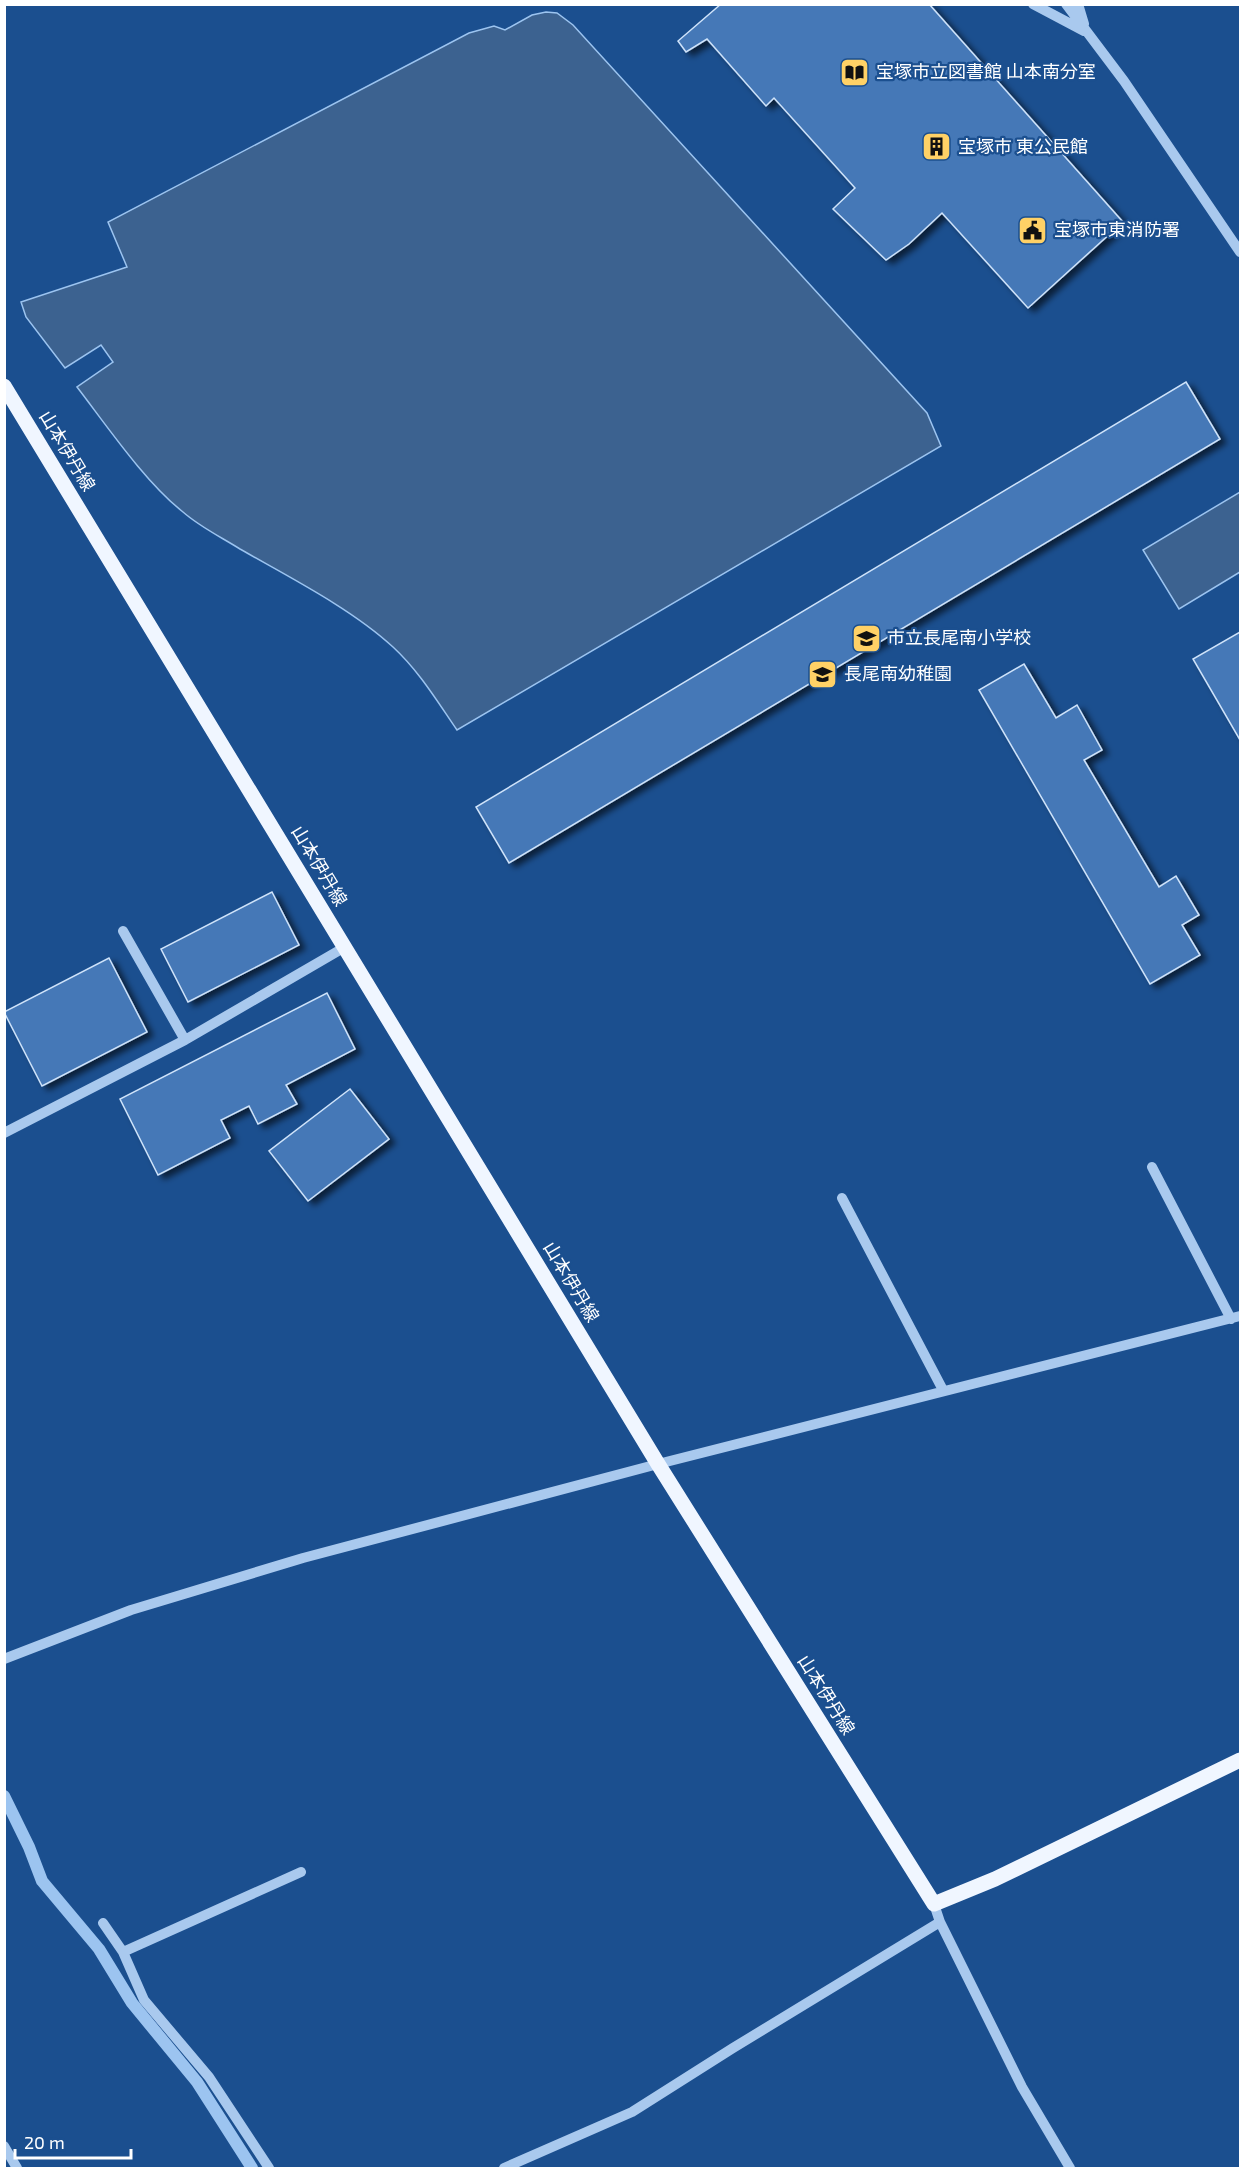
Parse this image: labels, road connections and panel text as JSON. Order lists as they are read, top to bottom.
{
  "streets": {
    "main road": ["山本伊丹線"]
  },
  "places": {
    "library": ["宝塚市立図書館 山本南分室"],
    "building": ["宝塚市 東公民館"],
    "public building": ["宝塚市東消防署"],
    "school or university": ["市立長尾南小学校", "長尾南幼稚園"]
  },
  "scale_bar": "20 m"
}
